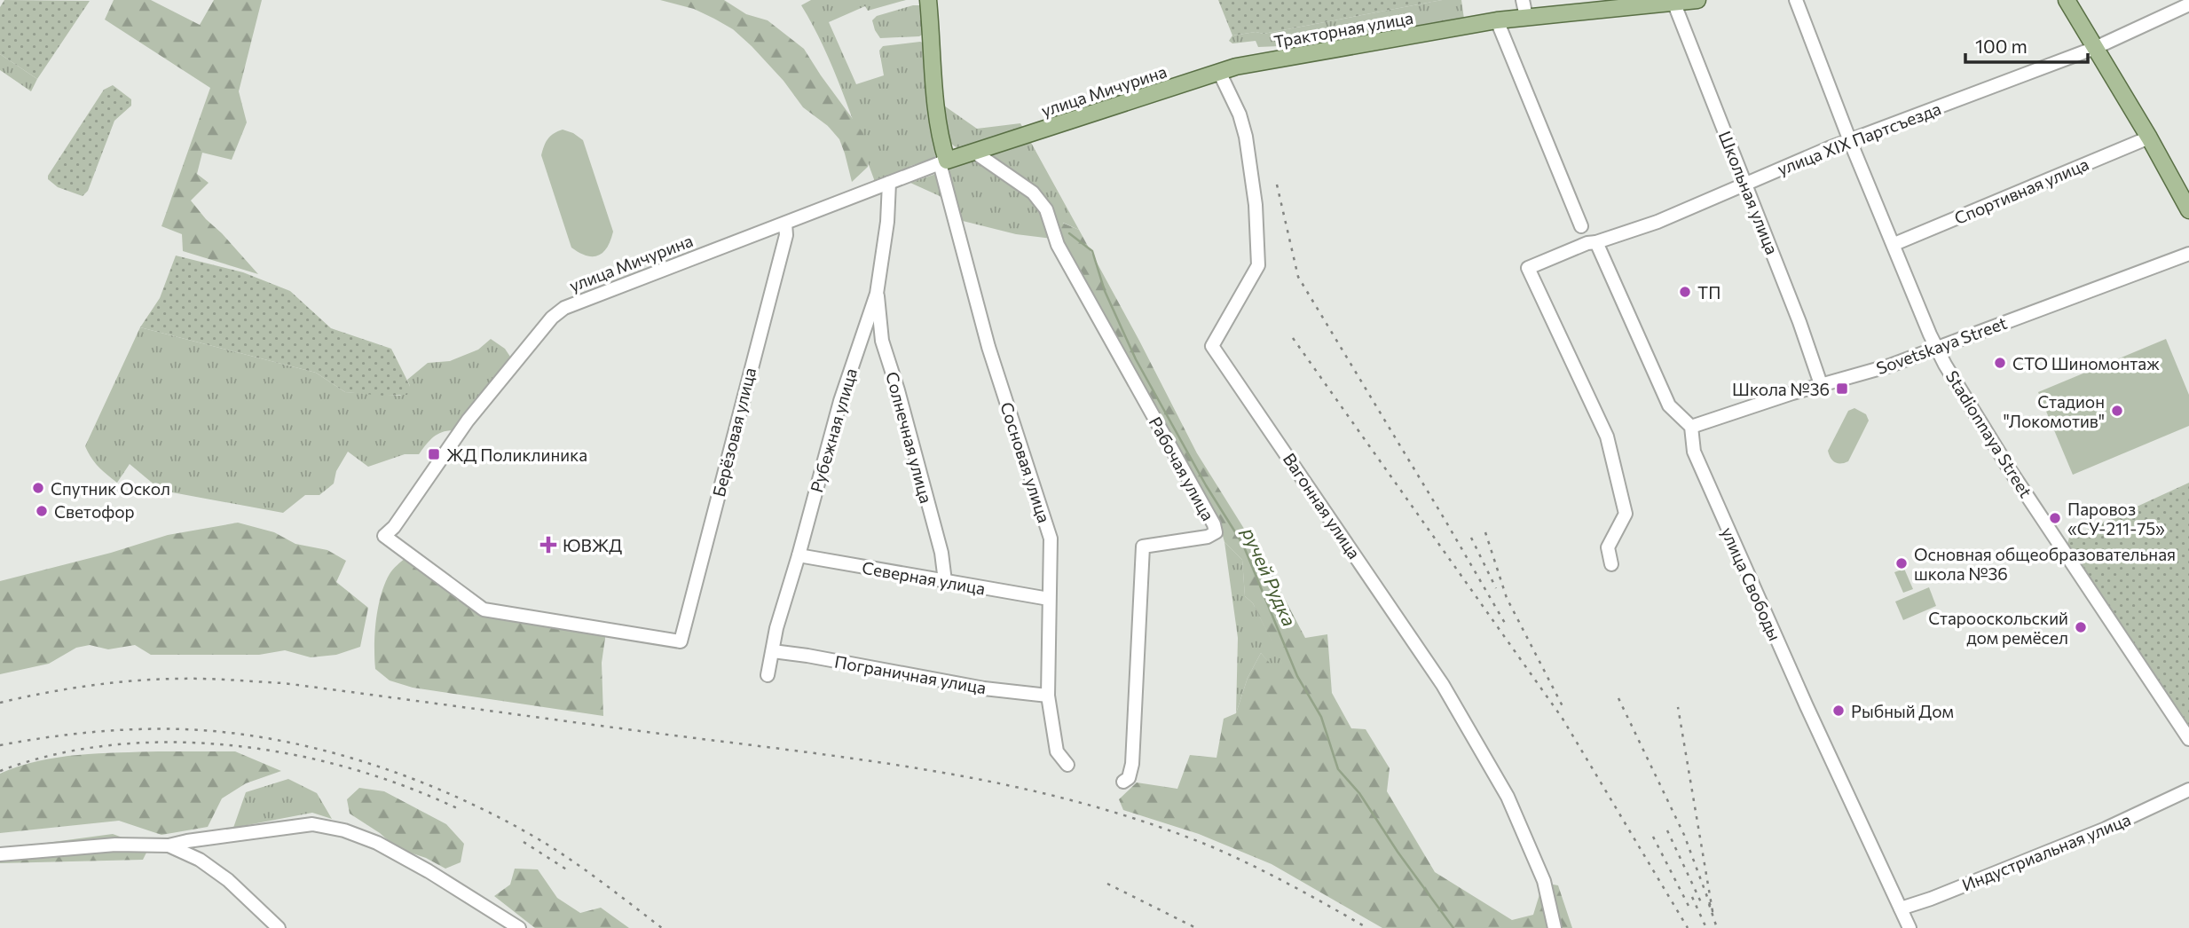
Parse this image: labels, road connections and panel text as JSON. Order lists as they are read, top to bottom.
{
  "streets": {
    "main road": ["Тракторная улица", "улица Мичурина"],
    "street": [
      "улица XIX Партсъезда",
      "Спортивная улица",
      "Школьная улица",
      "Sovetskaya Street",
      "Рубежная улица",
      "Берёзовая улица",
      "Stadionnaya Street",
      "Солнечная улица",
      "Сосновая улица",
      "Рабочая улица",
      "Вагонная улица",
      "Северная улица",
      "улица Свободы",
      "Пограничная улица",
      "Индустриальная улица"
    ]
  },
  "crossings": [
    ["Тракторная улица", "улица Мичурина"],
    ["Тракторная улица", "Школьная улица"],
    ["Тракторная улица", "Вагонная улица"],
    ["улица Мичурина", "Рубежная улица"],
    ["улица Мичурина", "Берёзовая улица"],
    ["улица Мичурина", "Сосновая улица"],
    ["улица Мичурина", "Рабочая улица"],
    ["улица Мичурина", "Вагонная улица"],
    ["улица XIX Партсъезда", "Школьная улица"],
    ["улица XIX Партсъезда", "Stadionnaya Street"],
    ["Спортивная улица", "Stadionnaya Street"],
    ["Школьная улица", "Sovetskaya Street"],
    ["Sovetskaya Street", "Stadionnaya Street"],
    ["Sovetskaya Street", "улица Свободы"],
    ["Рубежная улица", "Солнечная улица"],
    ["Рубежная улица", "Северная улица"],
    ["Рубежная улица", "Пограничная улица"],
    ["Солнечная улица", "Северная улица"],
    ["Сосновая улица", "Северная улица"],
    ["Сосновая улица", "Пограничная улица"],
    ["улица Свободы", "Индустриальная улица"]
  ],
  "water": ["ручей Рудка"],
  "places": {
    "other": [
      "ТП",
      "СТО Шиномонтаж",
      "Стадион \"Локомотив\"",
      "Спутник Оскол",
      "Светофор",
      "Паровоз «СУ-211-75»",
      "Основная общеобразовательная школа №36",
      "Старооскольский дом ремёсел",
      "Рыбный Дом"
    ],
    "transit": ["Школа №36", "ЖД Поликлиника"],
    "health": ["ЮВЖД"]
  },
  "scale_bar": "100 m"
}
